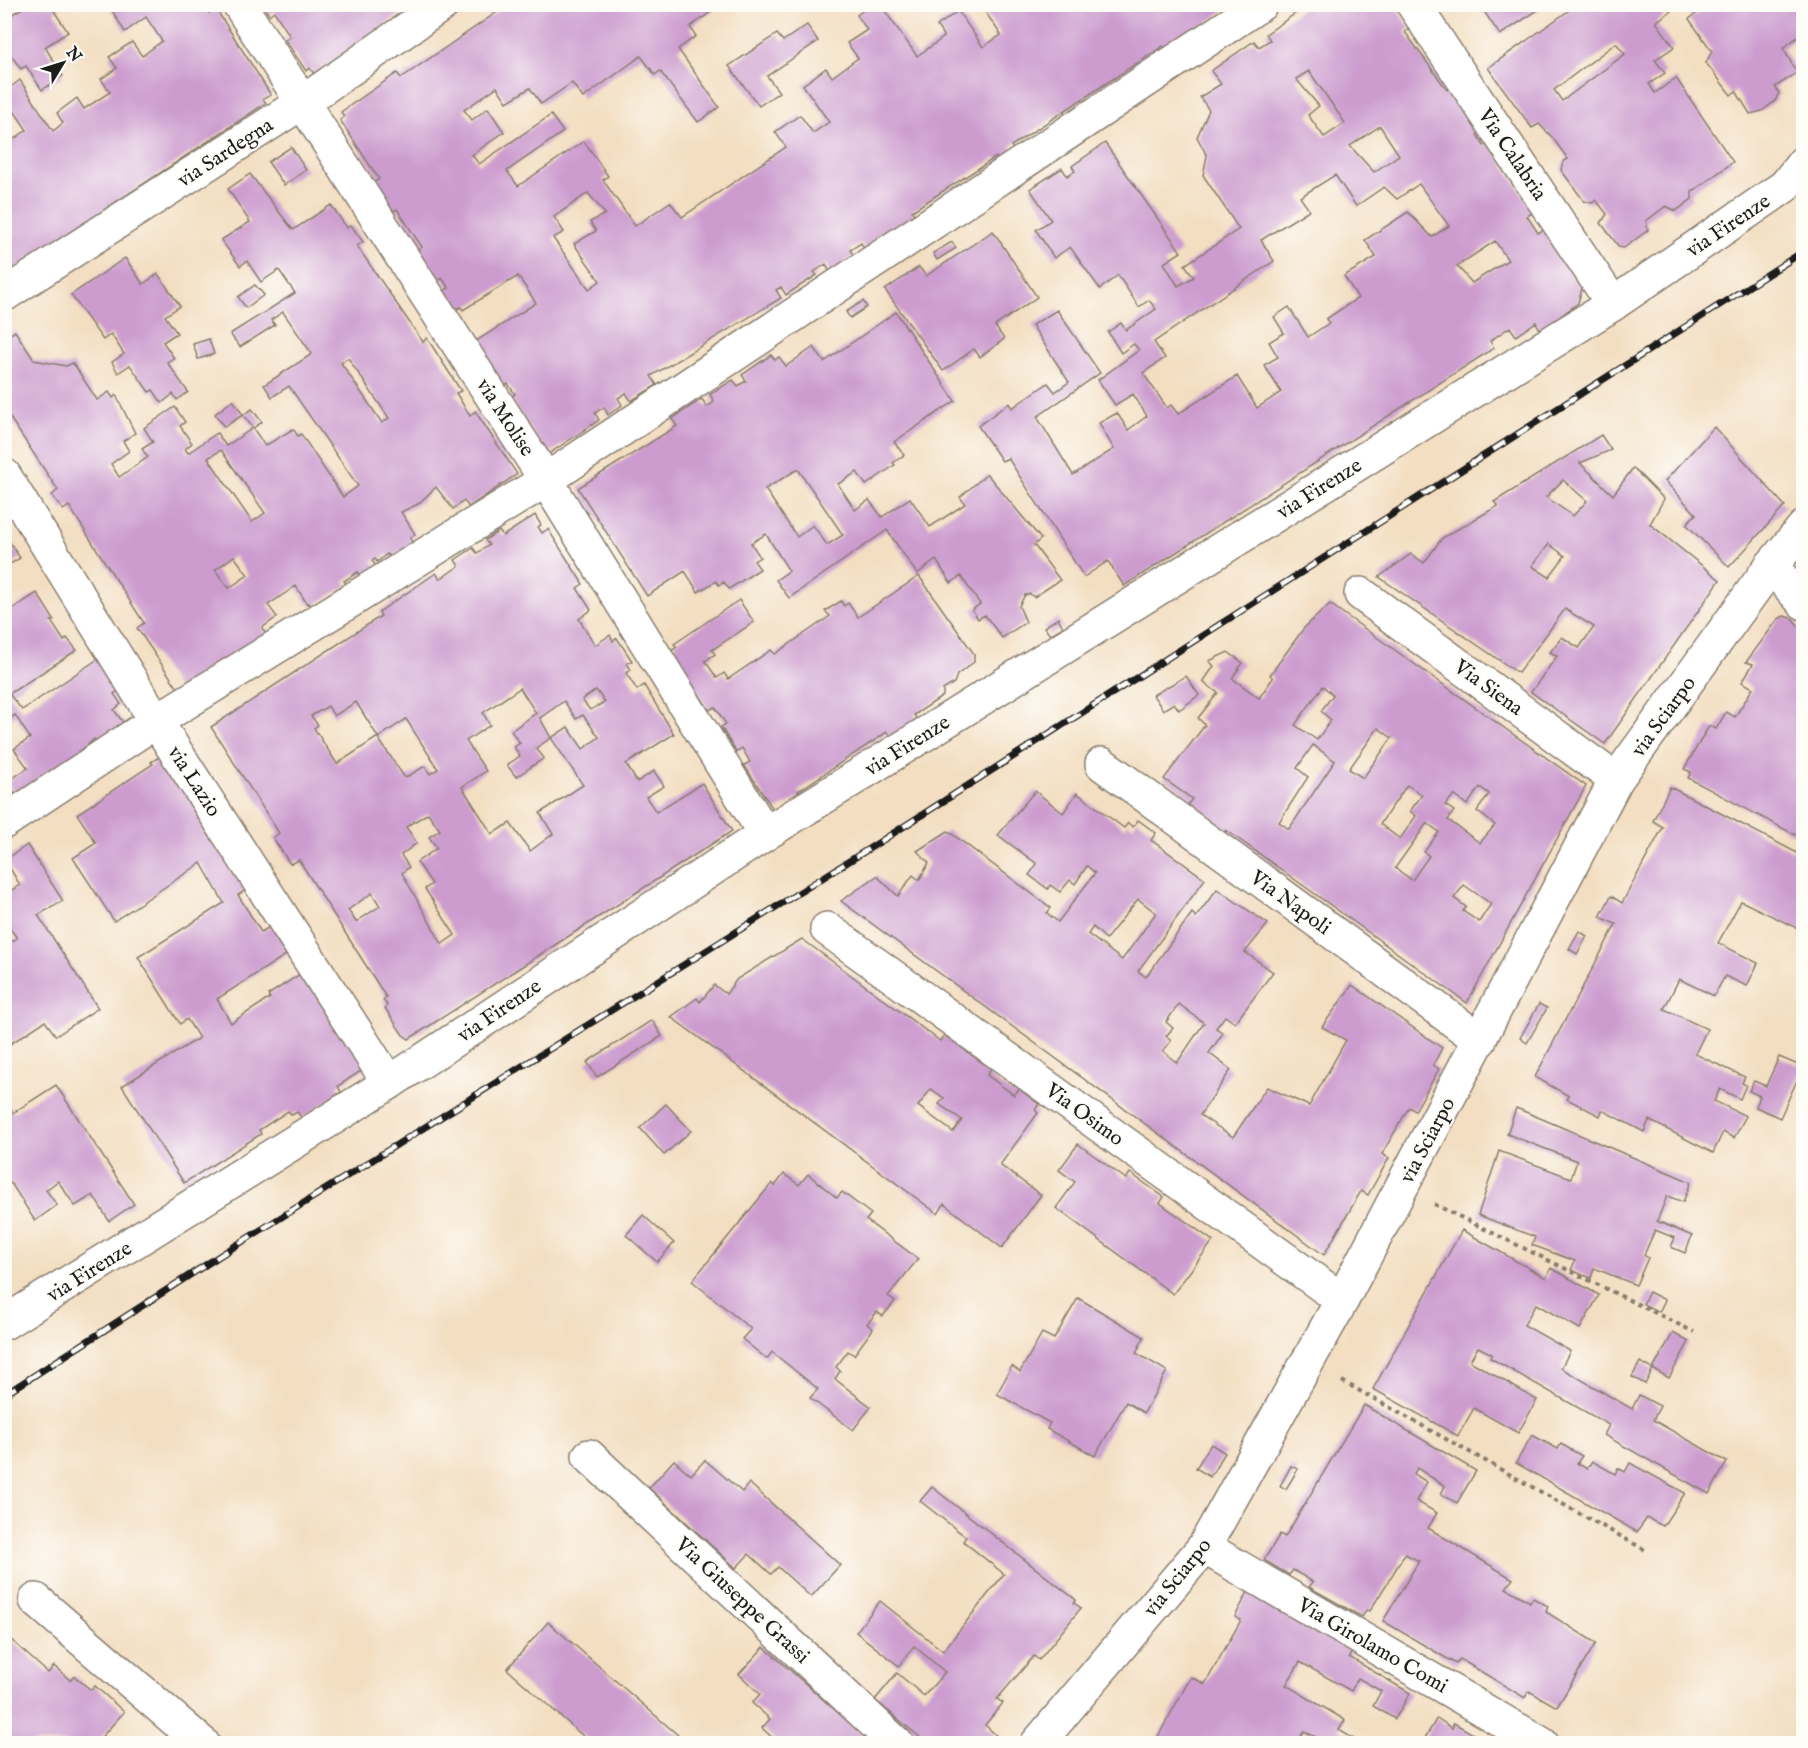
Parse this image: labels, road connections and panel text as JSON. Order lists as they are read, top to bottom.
{
  "streets": {
    "street": [
      "via Sardegna",
      "Via Calabria",
      "via Firenze",
      "via Molise",
      "Via Siena",
      "via Sciarpo",
      "via Lazio",
      "Via Napoli",
      "Via Osimo",
      "Via Giuseppe Grassi",
      "Via Girolamo Comi"
    ]
  },
  "crossings": [
    ["via Sardegna", "via Molise"],
    ["Via Calabria", "via Firenze"],
    ["via Firenze", "via Molise"],
    ["via Firenze", "via Lazio"],
    ["Via Siena", "via Sciarpo"],
    ["via Sciarpo", "Via Napoli"],
    ["via Sciarpo", "Via Osimo"],
    ["via Sciarpo", "Via Girolamo Comi"]
  ],
  "north": "top right"
}
